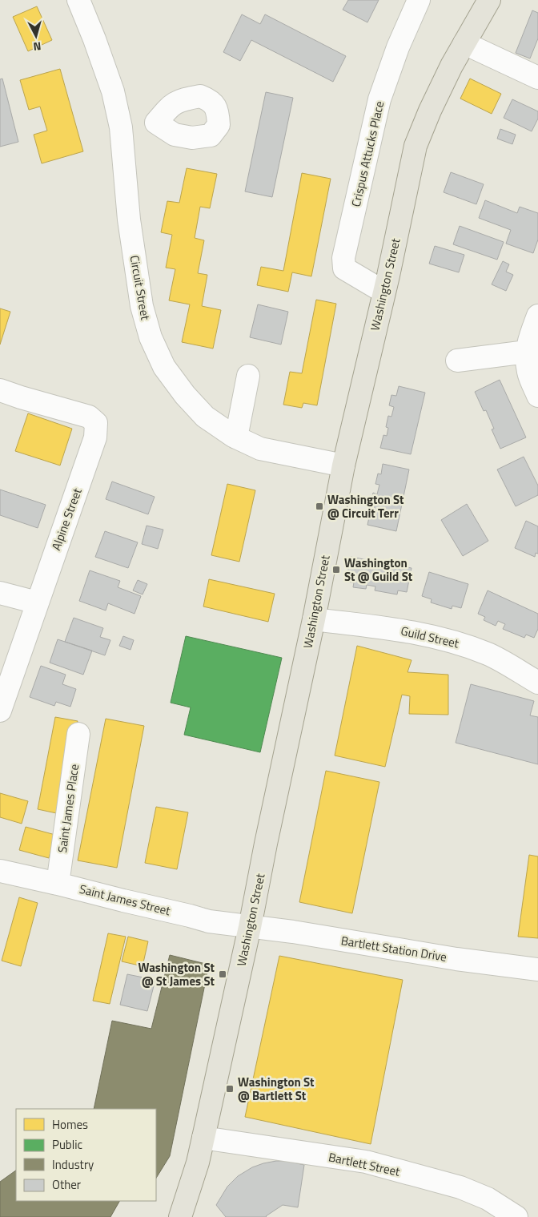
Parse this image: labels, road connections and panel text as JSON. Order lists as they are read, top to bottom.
{
  "streets": {
    "main road": ["Washington Street"],
    "street": [
      "Crispus Attucks Place",
      "Circuit Street",
      "Alpine Street",
      "Guild Street",
      "Saint James Place",
      "Saint James Street",
      "Bartlett Station Drive",
      "Bartlett Street"
    ]
  },
  "crossings": [
    ["Crispus Attucks Place", "Washington Street"],
    ["Washington Street", "Circuit Street"],
    ["Washington Street", "Guild Street"],
    ["Washington Street", "Saint James Street"],
    ["Washington Street", "Bartlett Station Drive"],
    ["Washington Street", "Bartlett Street"],
    ["Saint James Place", "Saint James Street"],
    ["Saint James Street", "Bartlett Station Drive"]
  ],
  "places": {
    "transit": [
      "Washington St @ Circuit Terr",
      "Washington St @ Guild St",
      "Washington St @ St James St",
      "Washington St @ Bartlett St"
    ]
  },
  "legend": [
    "Homes",
    "Public",
    "Industry",
    "Other"
  ],
  "north": "bottom"
}
